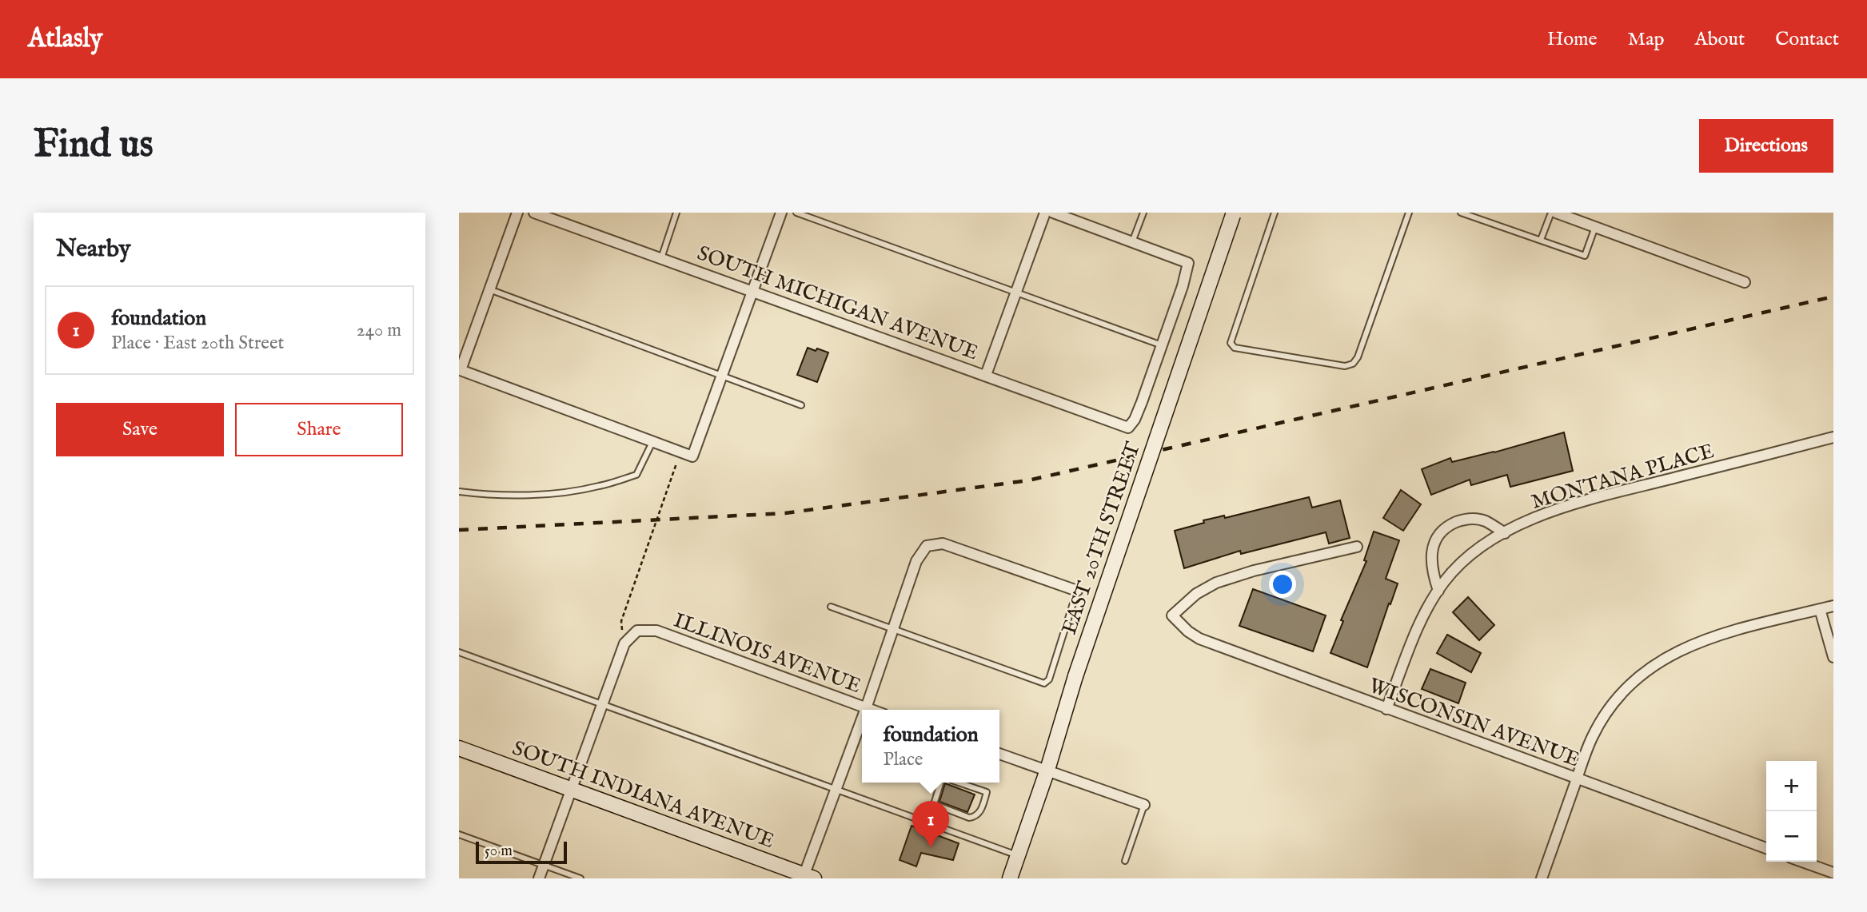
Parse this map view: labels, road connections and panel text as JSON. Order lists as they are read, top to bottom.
{
  "streets": {
    "main road": ["EAST 20TH STREET", "SOUTH INDIANA AVENUE"],
    "street": [
      "SOUTH MICHIGAN AVENUE",
      "MONTANA PLACE",
      "ILLINOIS AVENUE",
      "WISCONSIN AVENUE"
    ]
  },
  "crossings": [
    ["MONTANA PLACE", "WISCONSIN AVENUE"]
  ],
  "scale_bar": "50 m",
  "page": {
    "header": "Atlasly",
    "nav": [
      "Home",
      "Map",
      "About",
      "Contact"
    ],
    "buttons": [
      "Directions",
      ["Save", "Share"]
    ],
    "title": "Find us",
    "heading": "Nearby",
    "list": [
      {
        "mark": "1",
        "name": "foundation",
        "note": "Place · East 20th Street",
        "value": "240 m"
      }
    ],
    "popup": ["foundation", "Place"],
    "map_buttons": ["+", "−"],
    "pins": "1",
    "scale": "50 m"
  }
}
